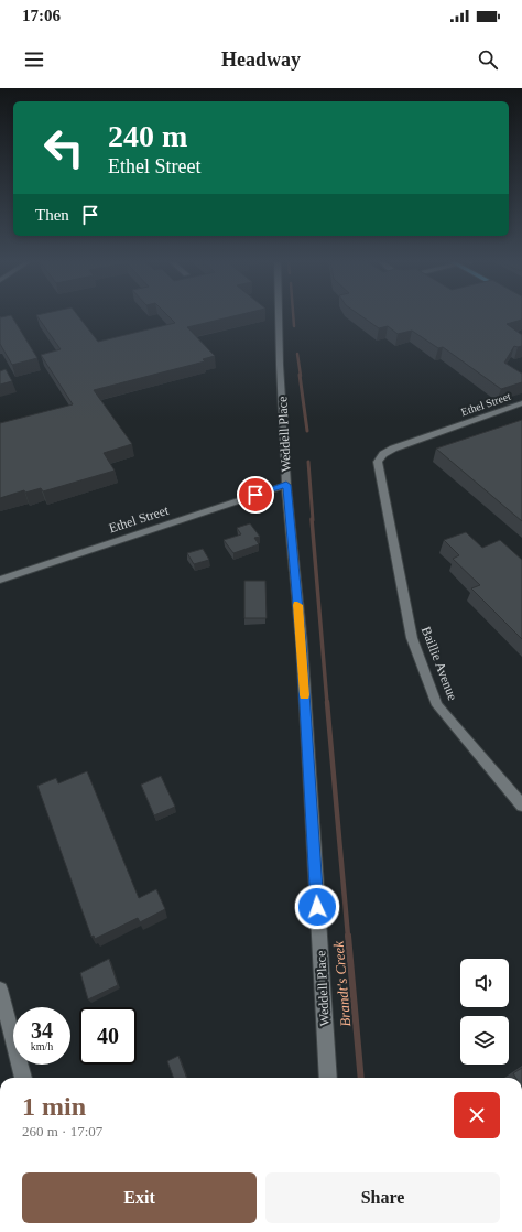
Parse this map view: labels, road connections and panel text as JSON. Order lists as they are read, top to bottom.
{
  "streets": {
    "street": ["Ethel Street", "Weddell Place", "Baillie Avenue"]
  },
  "crossings": [
    ["Ethel Street", "Weddell Place"],
    ["Ethel Street", "Baillie Avenue"]
  ],
  "water": ["Brandt's Creek"],
  "page": {
    "status": "17:06",
    "header": "Headway",
    "turn": ["240 m", "Ethel Street"],
    "then": "Then",
    "speed": "34 km/h",
    "limit": "40",
    "heading": ["1 min", "260 m · 17:07"],
    "buttons": ["Exit", "Share"]
  }
}
